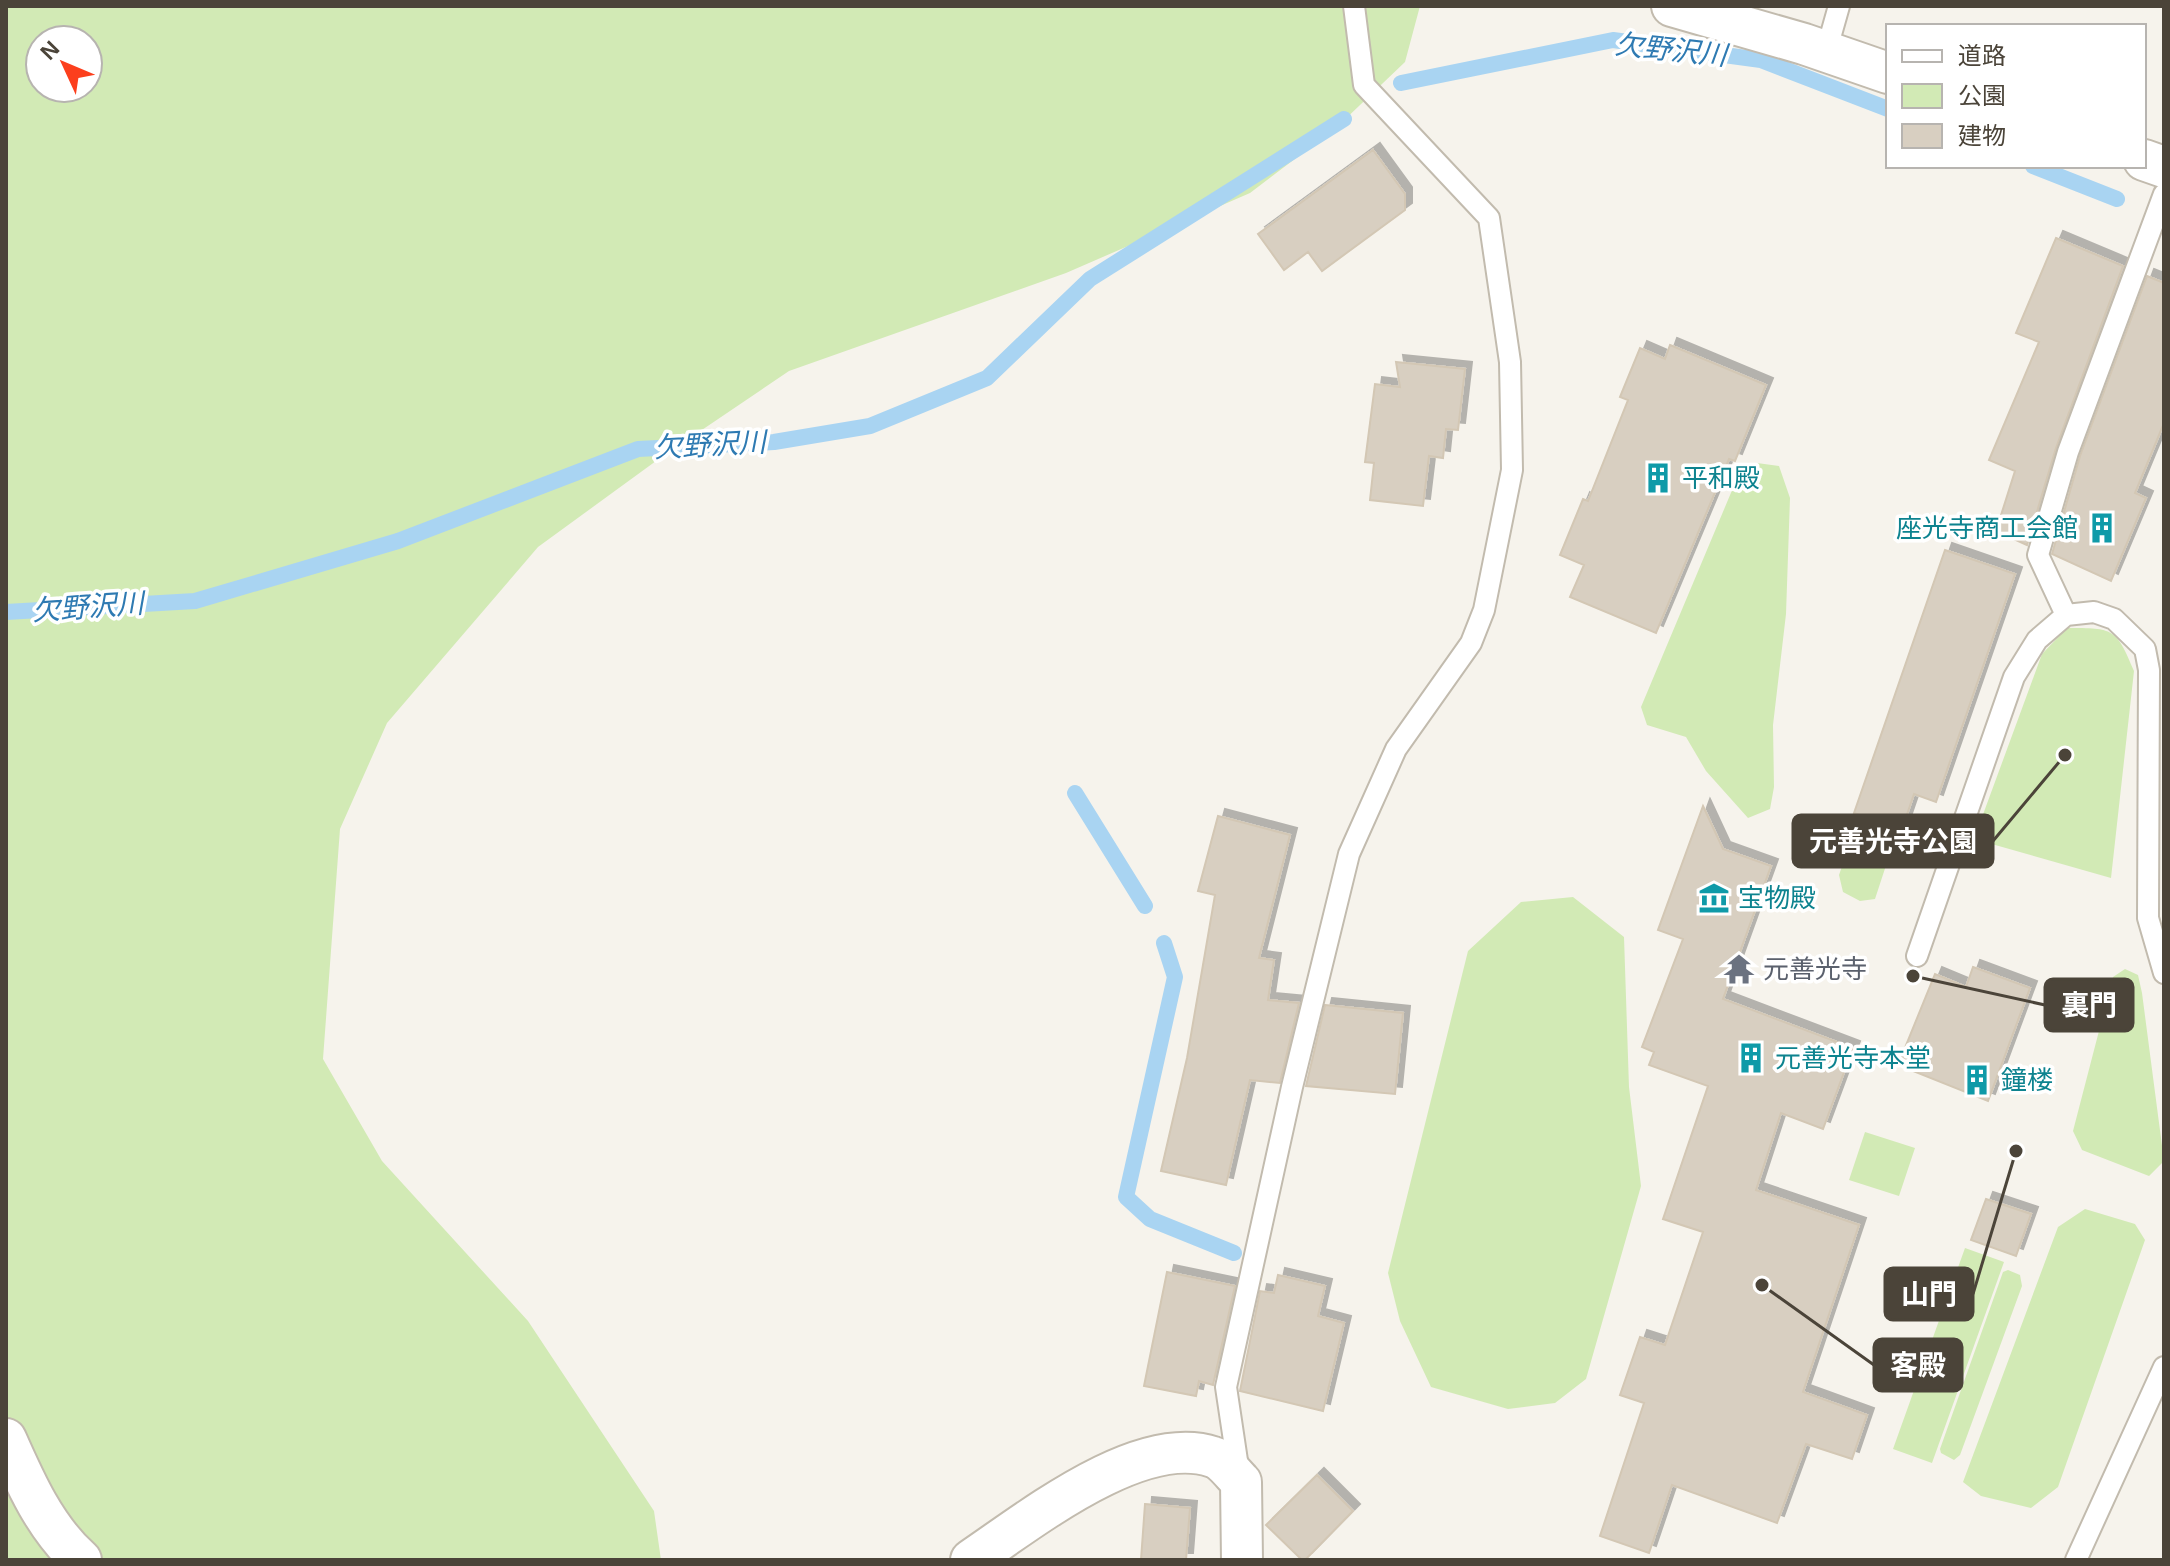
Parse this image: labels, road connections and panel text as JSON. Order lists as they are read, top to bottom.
{
  "water": ["欠野沢川"],
  "places": {
    "building": [
      "平和殿",
      "座光寺商工会館",
      "元善光寺本堂",
      "鐘楼"
    ],
    "other": [
      "元善光寺公園",
      "裏門",
      "山門",
      "客殿"
    ],
    "museum": ["宝物殿"],
    "temple": ["元善光寺"]
  },
  "legend": ["道路", "公園", "建物"],
  "north": "top left"
}
